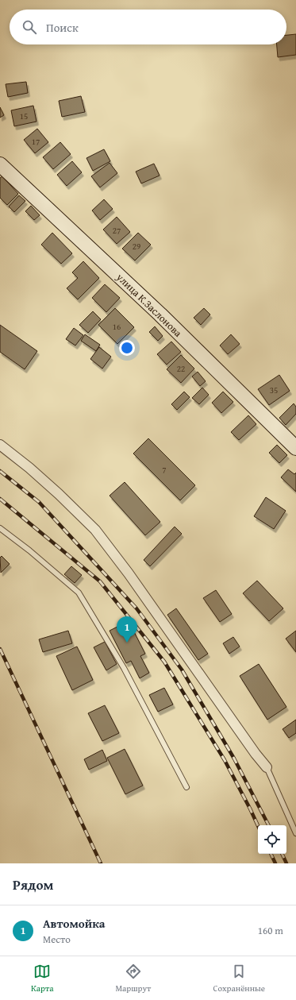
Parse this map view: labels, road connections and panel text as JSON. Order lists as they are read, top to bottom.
{
  "streets": {
    "street": ["улица К.Заслонова"]
  },
  "house_numbers": [
    "15",
    "17",
    "27",
    "29",
    "16",
    "22",
    "35",
    "7"
  ],
  "page": {
    "search": "Поиск",
    "pins": "1",
    "heading": "Рядом",
    "list": [
      {
        "mark": "1",
        "name": "Автомойка",
        "note": "Место",
        "value": "160 m"
      }
    ],
    "nav": ["Карта", "Маршрут", "Сохранённые"]
  }
}
